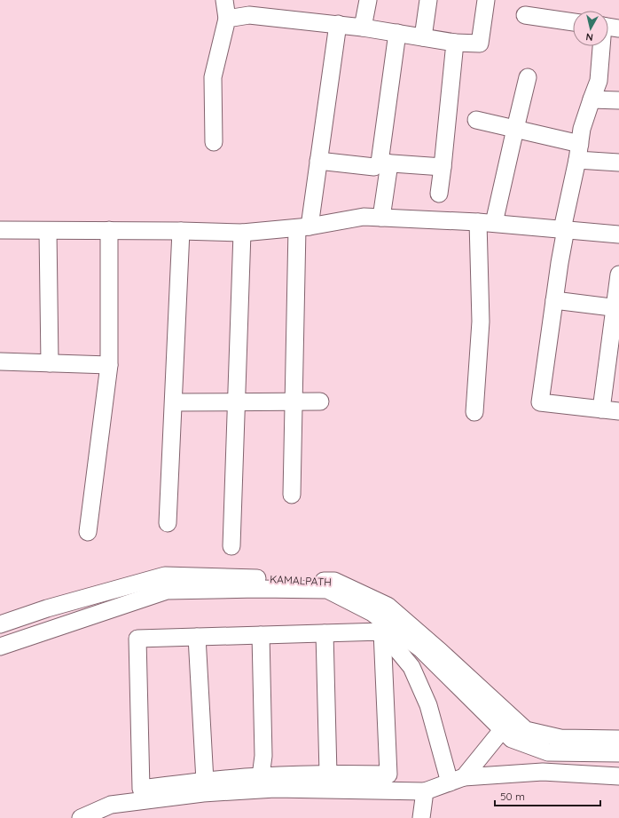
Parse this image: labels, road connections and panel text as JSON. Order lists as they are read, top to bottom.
{
  "streets": {
    "street": ["KAMALPATH"]
  },
  "scale_bar": "50 m",
  "north": "bottom"
}
